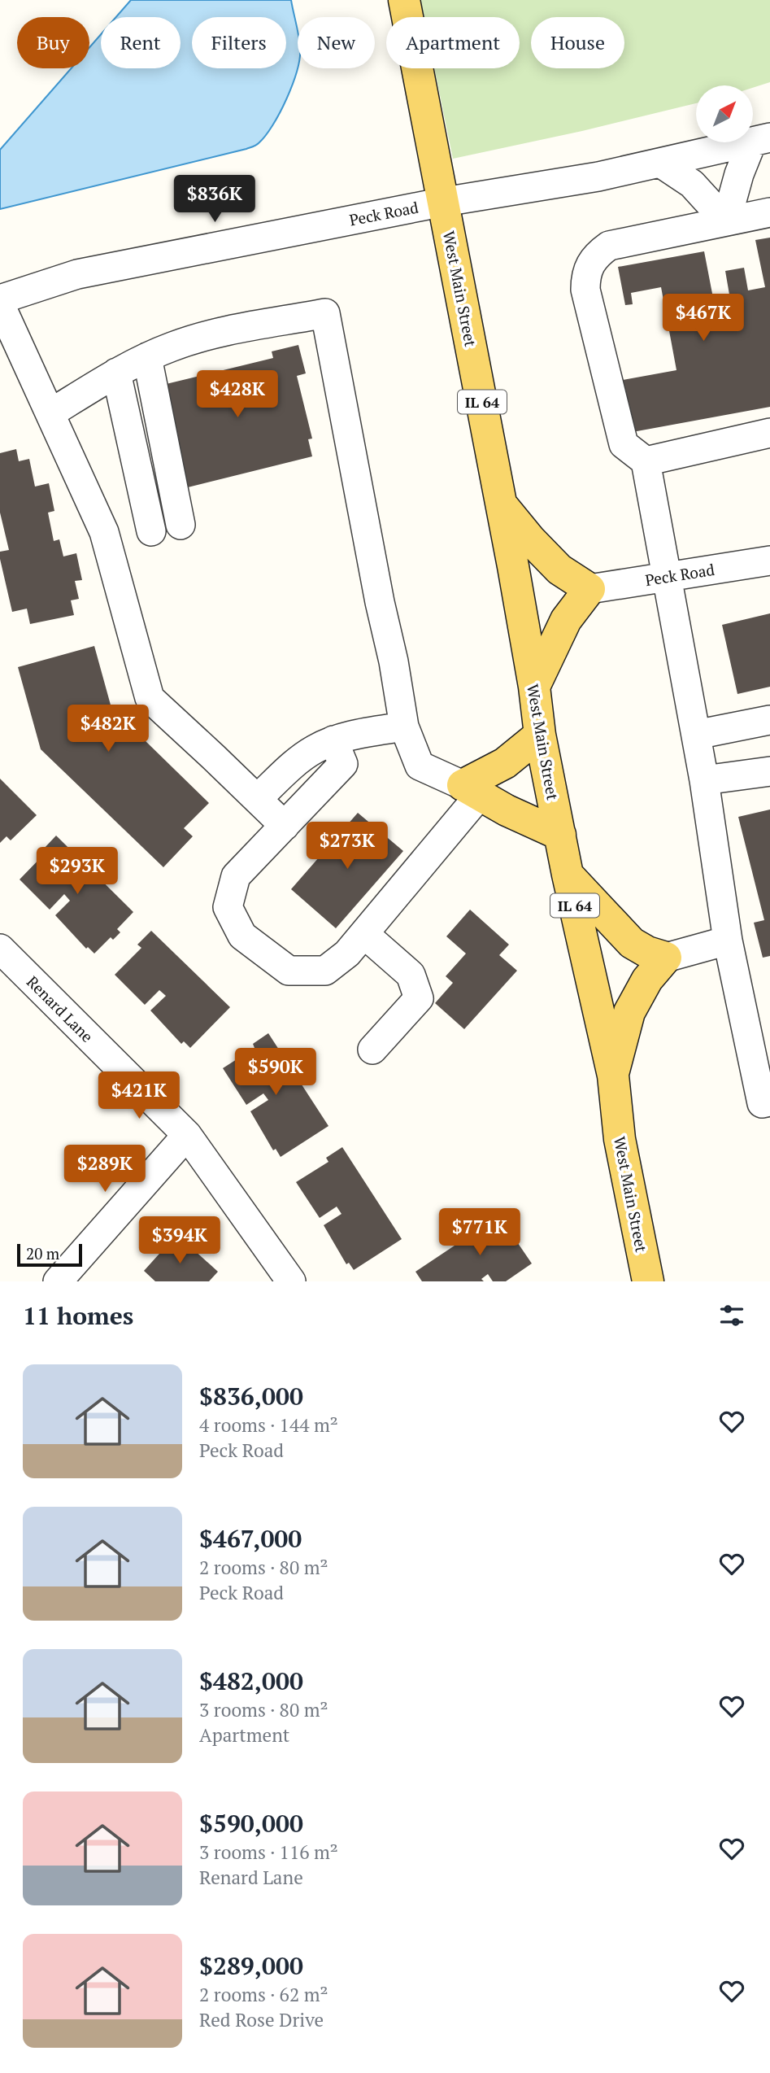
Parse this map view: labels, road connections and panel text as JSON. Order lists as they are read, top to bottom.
{
  "streets": {
    "main road": ["West Main Street", "IL 64"],
    "street": ["Peck Road", "Renard Lane"]
  },
  "crossings": [
    ["Peck Road", "West Main Street"],
    ["Peck Road", "IL 64"],
    ["West Main Street", "IL 64"]
  ],
  "scale_bar": "20 m",
  "north": "top right",
  "page": {
    "chip": [
      "Buy",
      "Rent",
      "Filters",
      "New",
      "Apartment",
      "House"
    ],
    "price": [
      "$836K",
      "$467K",
      "$428K",
      "$482K",
      "$273K",
      "$293K",
      "$590K",
      "$421K",
      "$289K",
      "$771K",
      "$394K"
    ],
    "scale": "20 m",
    "heading": "11 homes",
    "list": [
      {
        "name": "$836,000",
        "note": "4 rooms · 144 m² · Peck Road"
      },
      {
        "name": "$467,000",
        "note": "2 rooms · 80 m² · Peck Road"
      },
      {
        "name": "$482,000",
        "note": "3 rooms · 80 m² · Apartment"
      },
      {
        "name": "$590,000",
        "note": "3 rooms · 116 m² · Renard Lane"
      },
      {
        "name": "$289,000",
        "note": "2 rooms · 62 m² · Red Rose Drive"
      }
    ]
  }
}
